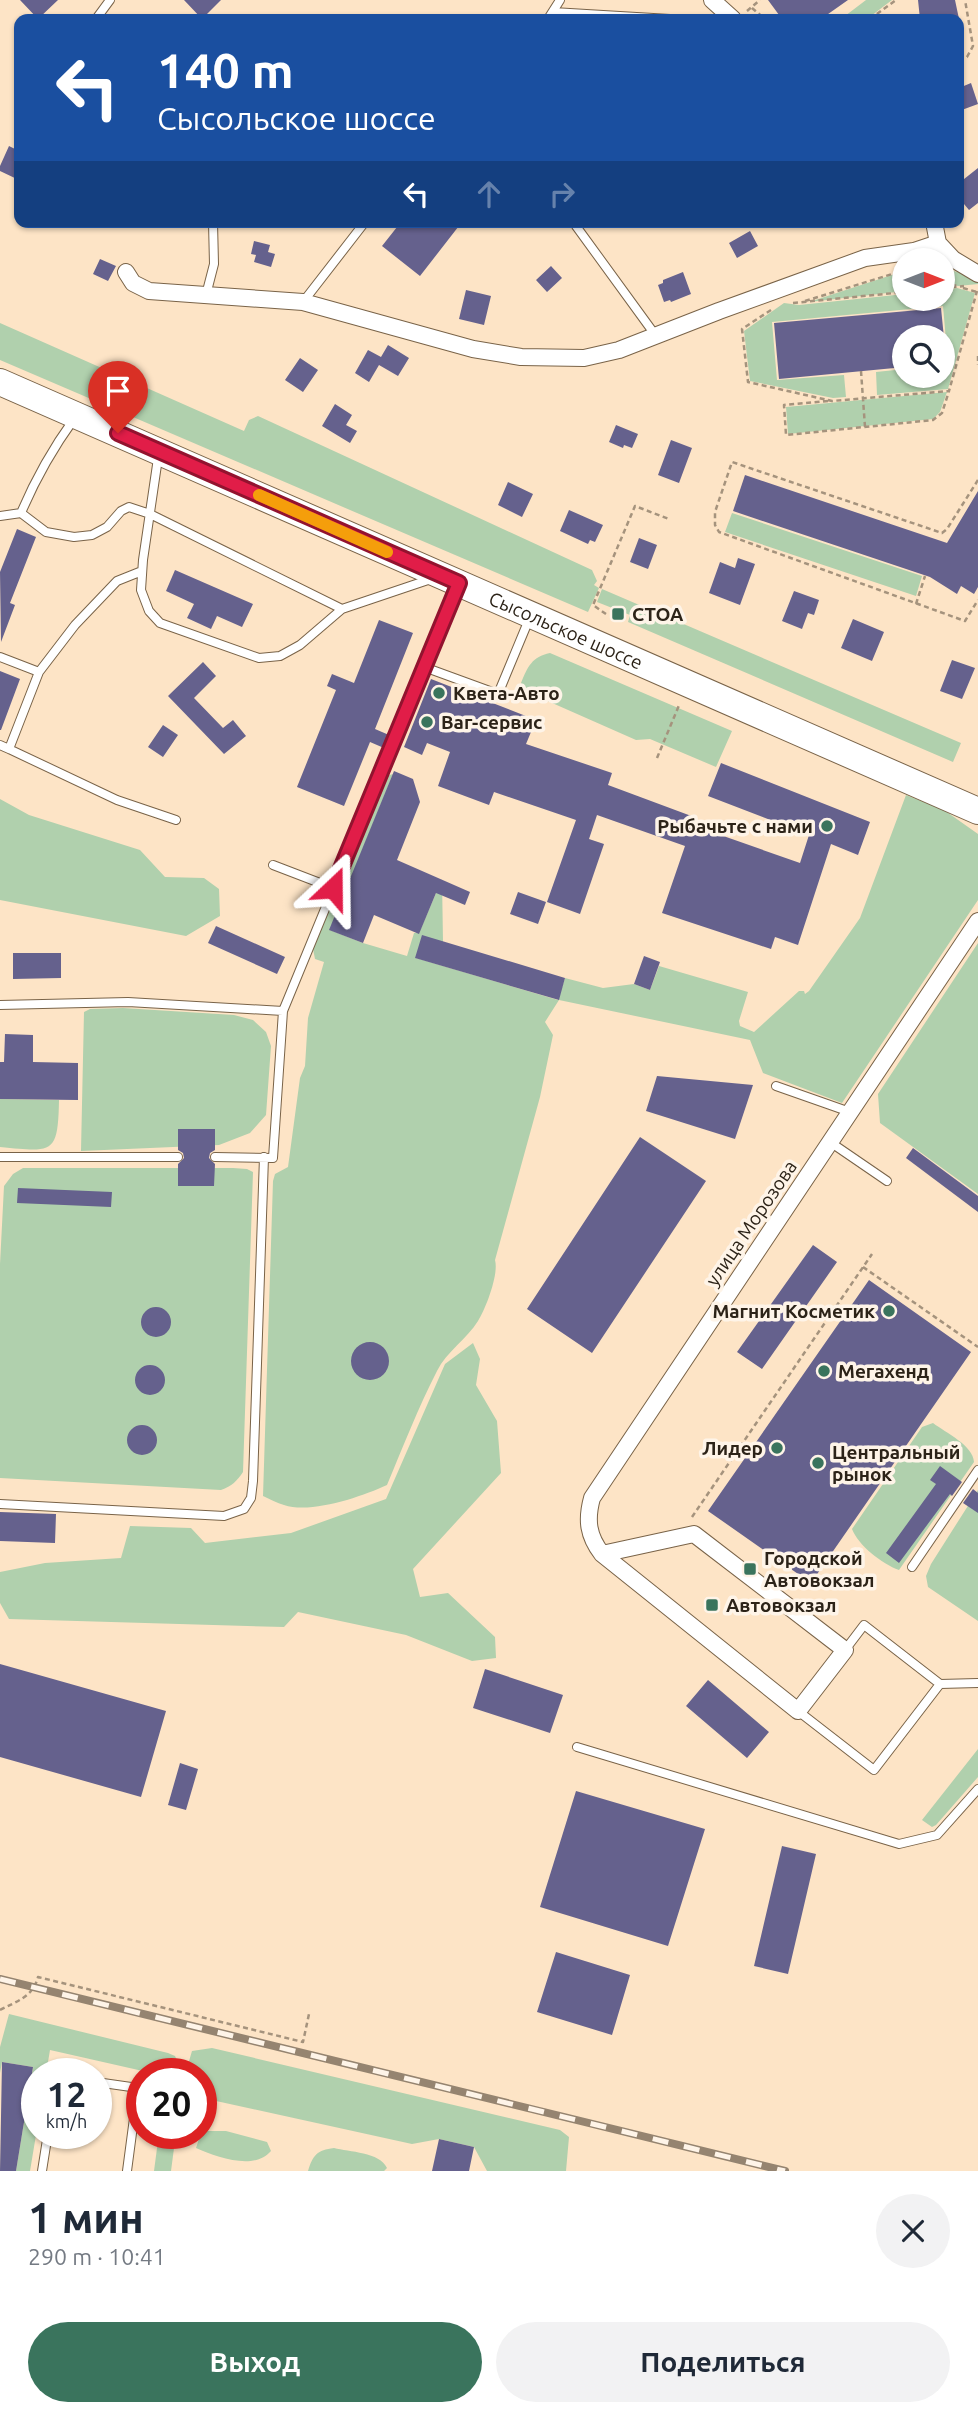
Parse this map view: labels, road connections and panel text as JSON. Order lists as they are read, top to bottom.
{
  "streets": {
    "main road": ["Сысольское шоссе"],
    "street": ["улица Морозова"]
  },
  "places": {
    "transit": ["СТОА", "Городской Автовокзал", "Автовокзал"],
    "other": [
      "Квета-Авто",
      "Ваг-сервис",
      "Рыбачьте с нами",
      "Магнит Косметик",
      "Мегахенд",
      "Лидер",
      "Центральный рынок"
    ]
  },
  "north": "right",
  "page": {
    "turn": ["140 m", "Сысольское шоссе"],
    "speed": "12 km/h",
    "limit": "20",
    "heading": ["1 мин", "290 m · 10:41"],
    "buttons": ["Выход", "Поделиться"]
  }
}
